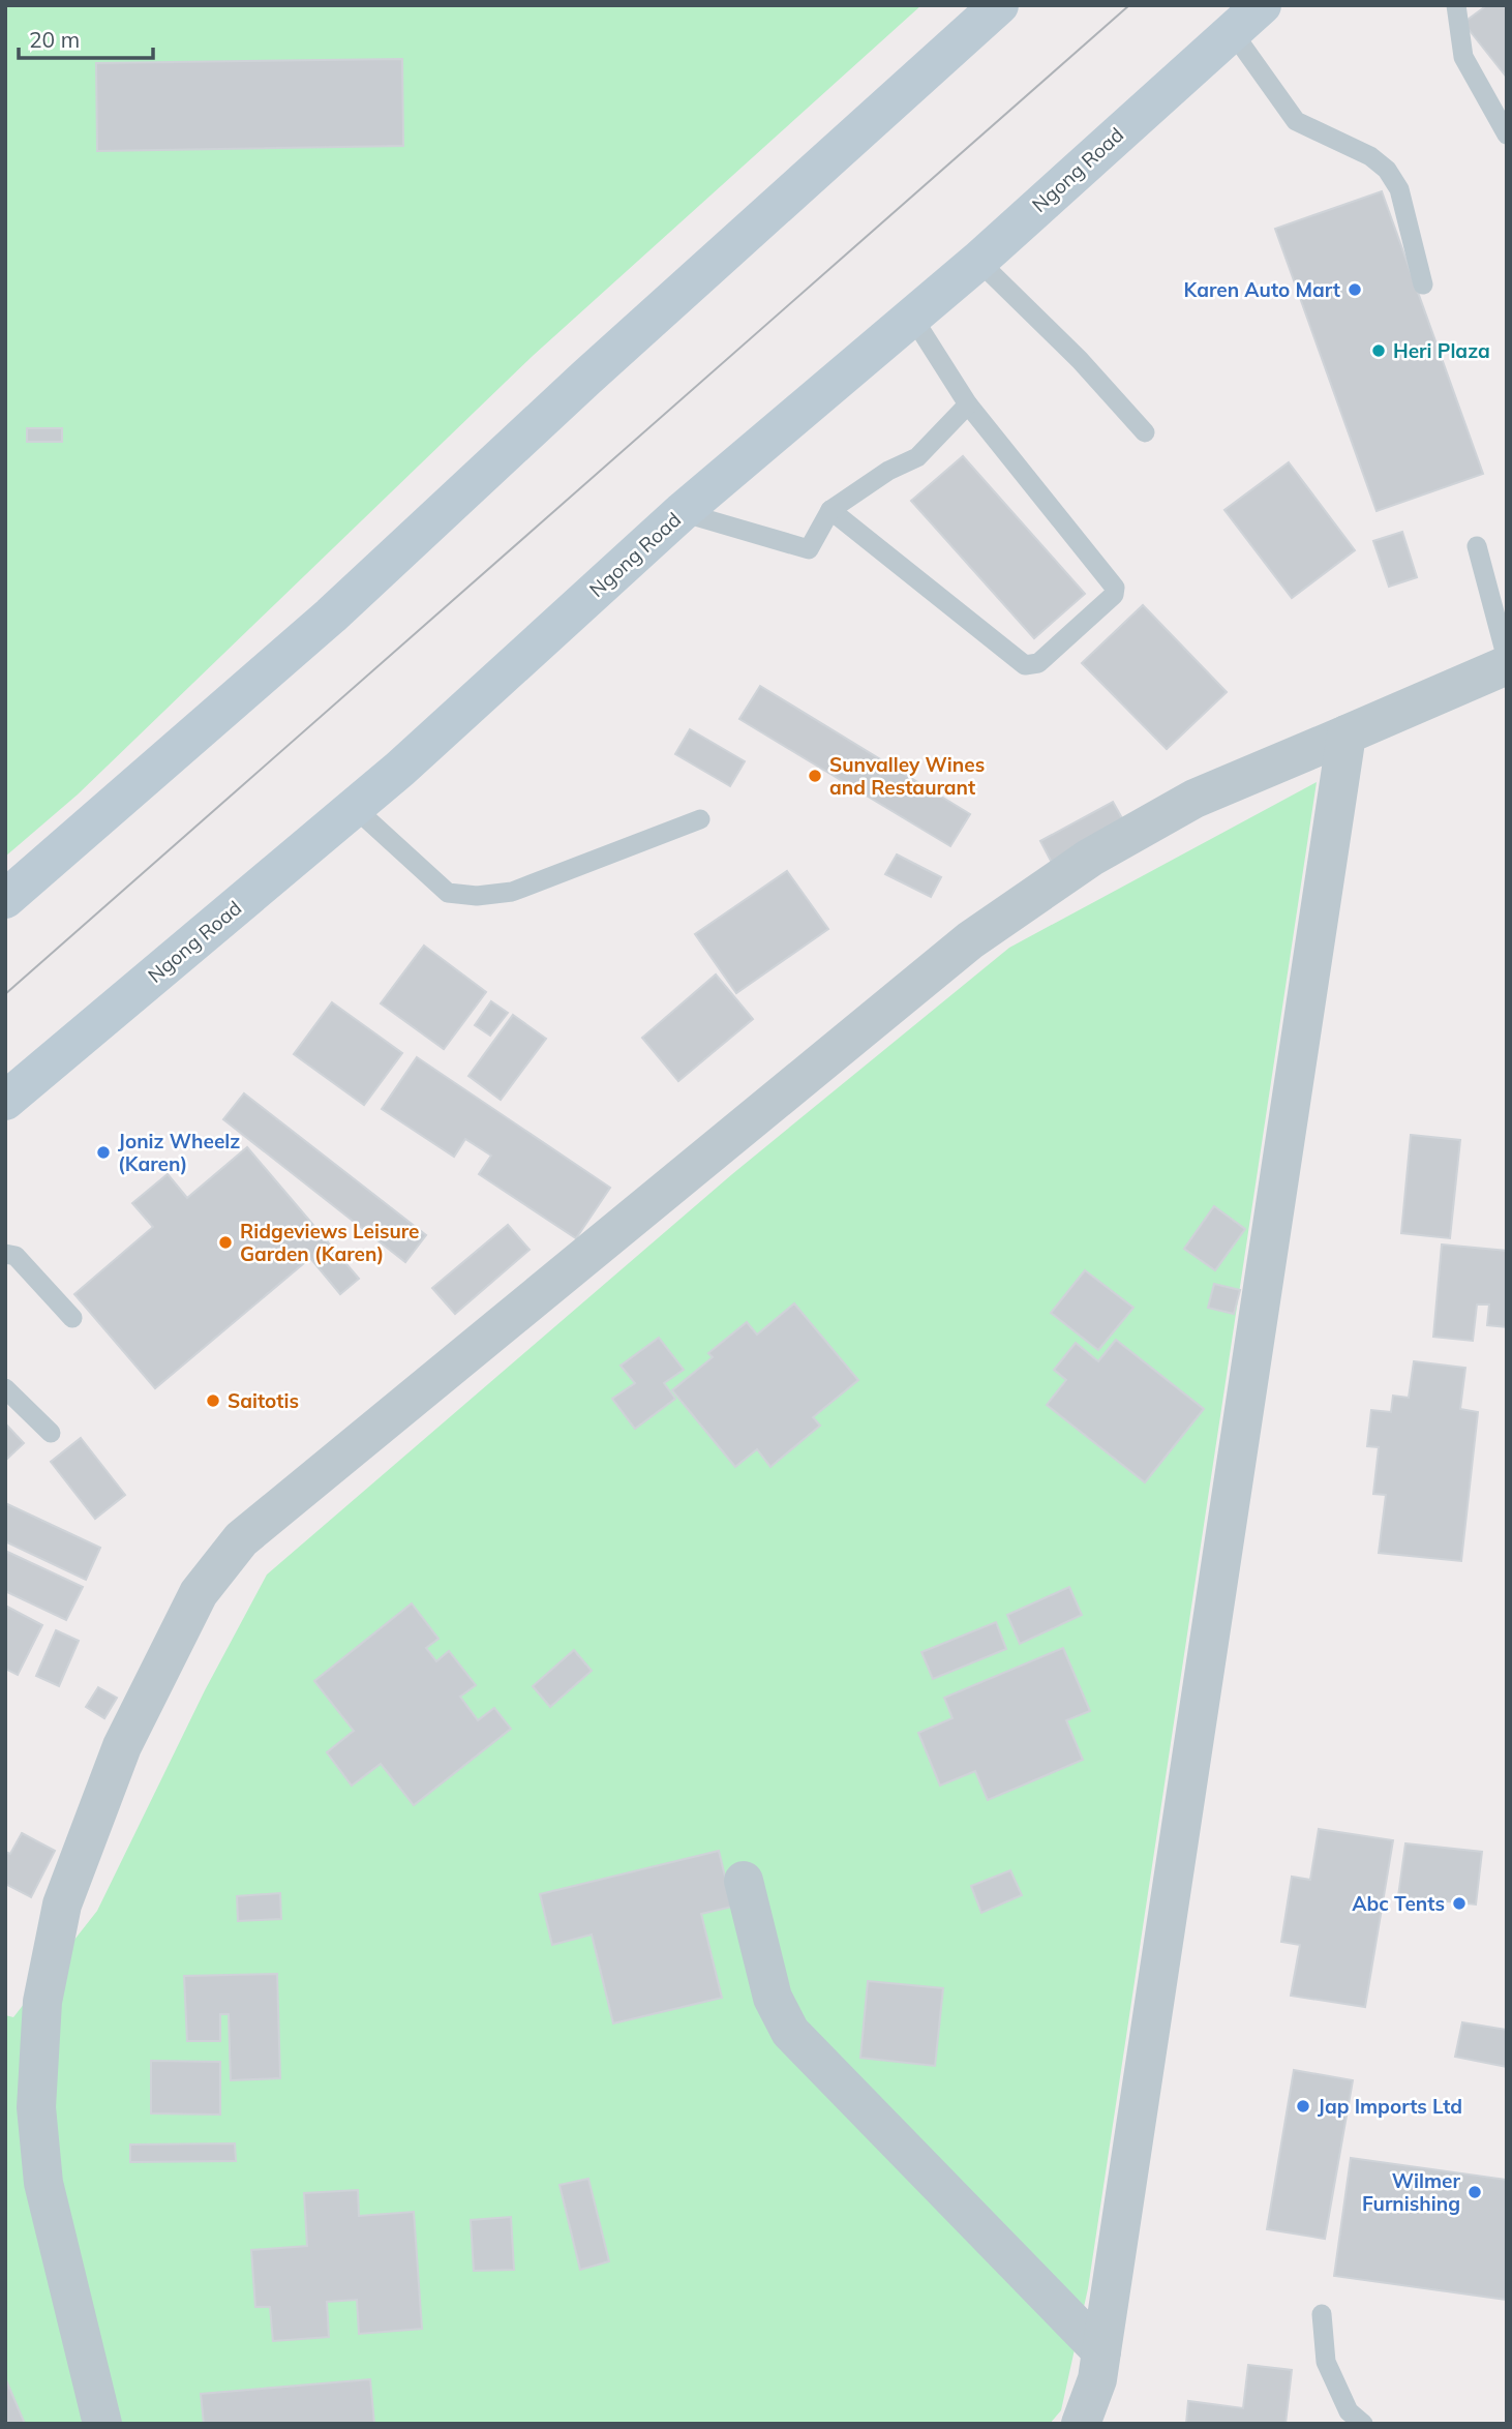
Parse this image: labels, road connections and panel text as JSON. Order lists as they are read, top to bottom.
{
  "streets": {
    "main road": ["Ngong Road"]
  },
  "places": [
    "Karen Auto Mart",
    "Heri Plaza",
    "Sunvalley Wines and Restaurant",
    "Joniz Wheelz (Karen)",
    "Ridgeviews Leisure Garden (Karen)",
    "Saitotis",
    "Abc Tents",
    "Jap Imports Ltd",
    "Wilmer Furnishing"
  ],
  "scale_bar": "20 m"
}
